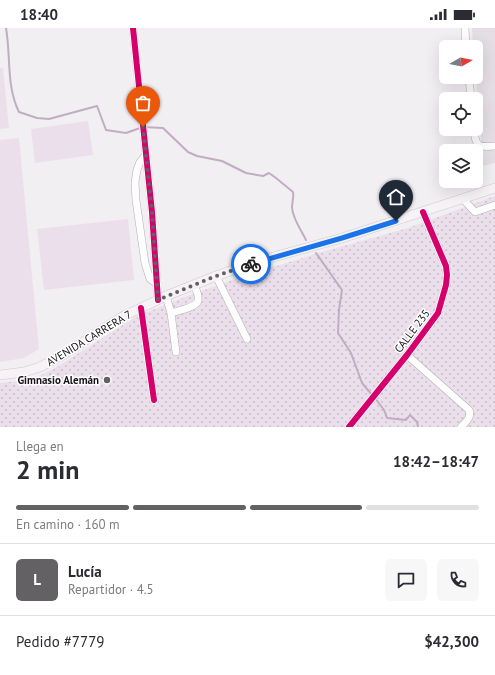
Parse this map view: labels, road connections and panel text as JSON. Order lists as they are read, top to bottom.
{
  "streets": {
    "main road": ["AVENIDA CARRERA 7"],
    "street": ["CALLE 235"]
  },
  "crossings": [
    ["CALLE 235", "AVENIDA CARRERA 7"]
  ],
  "places": ["Gimnasio Alemán"],
  "north": "right",
  "page": {
    "status": "18:40",
    "heading": ["2 min", "Llega en", "18:42–18:47"],
    "panel": [
      "Lucía",
      "Repartidor · 4.5",
      "Pedido #7779",
      "$42,300"
    ],
    "bar": "En camino · 160 m",
    "round": "L"
  }
}
